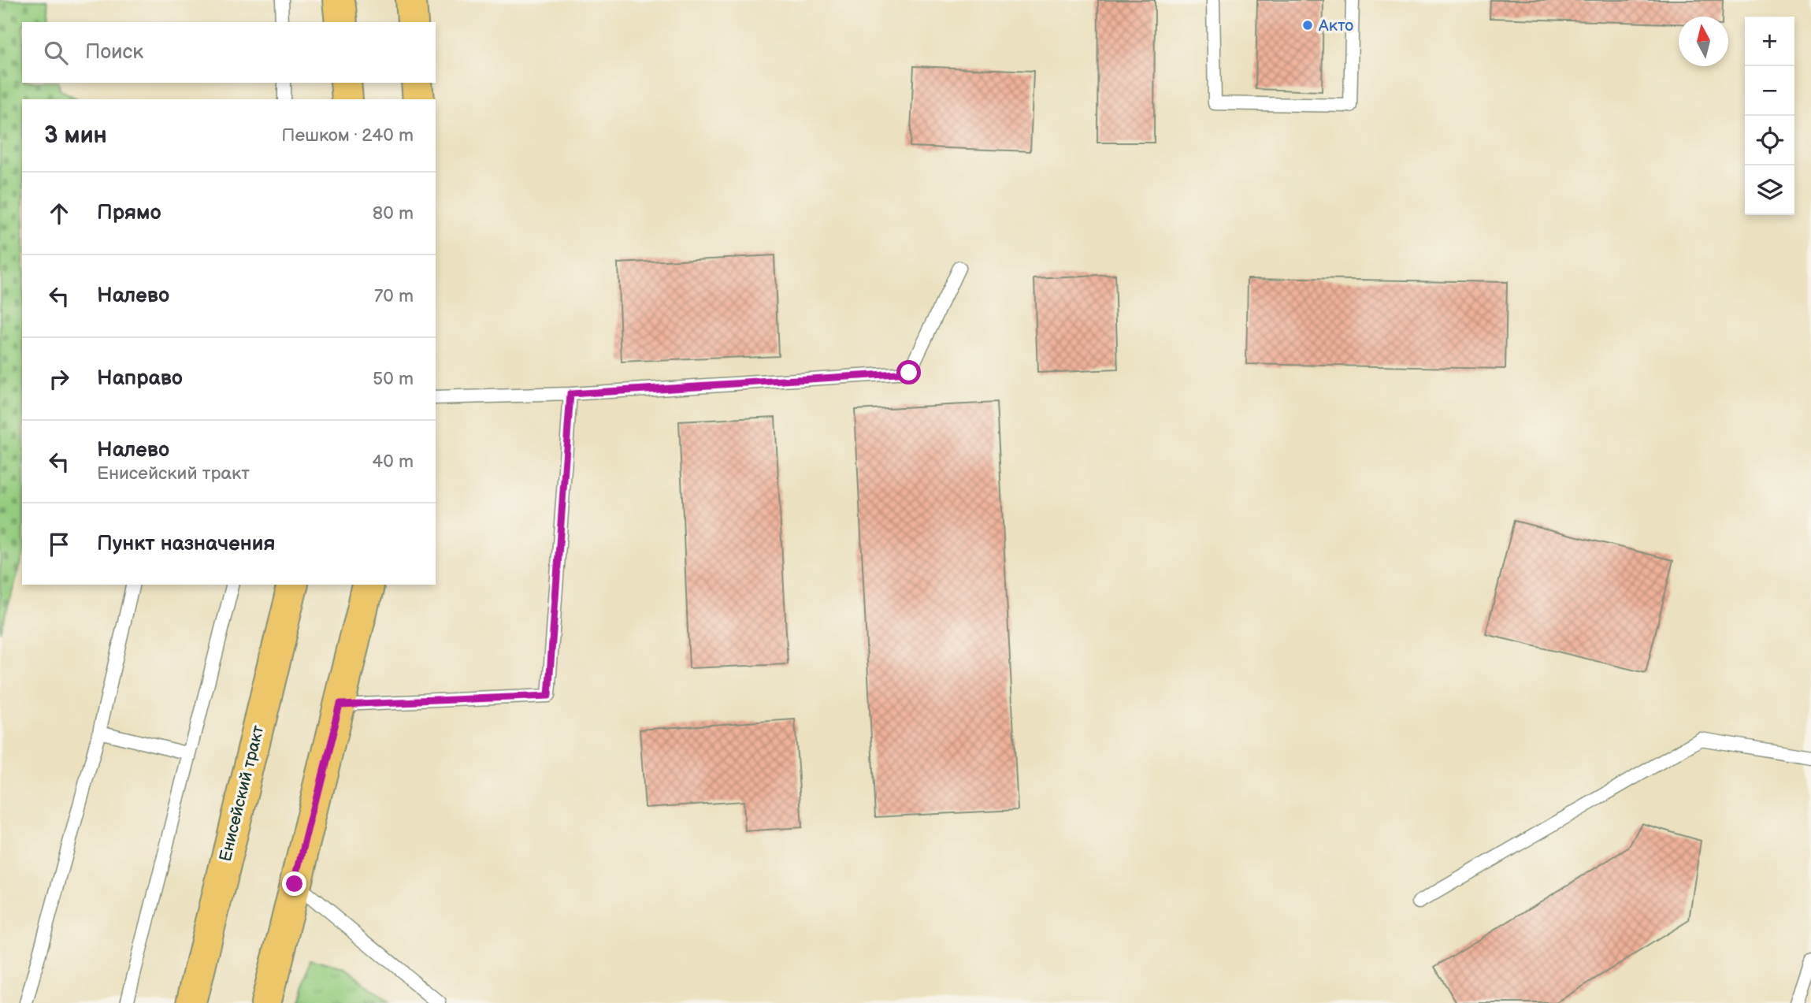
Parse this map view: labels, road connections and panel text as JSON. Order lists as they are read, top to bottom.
{
  "streets": {
    "main road": ["Енисейский тракт"]
  },
  "places": ["Акто"],
  "north": "top",
  "page": {
    "map_buttons": ["+", "−"],
    "search": "Поиск",
    "heading": ["3 мин", "Пешком · 240 m"],
    "list": [
      ["Прямо", "80 m"],
      ["Налево", "70 m"],
      ["Направо", "50 m"],
      ["Налево", "Енисейский тракт", "40 m"],
      "Пункт назначения"
    ]
  }
}
